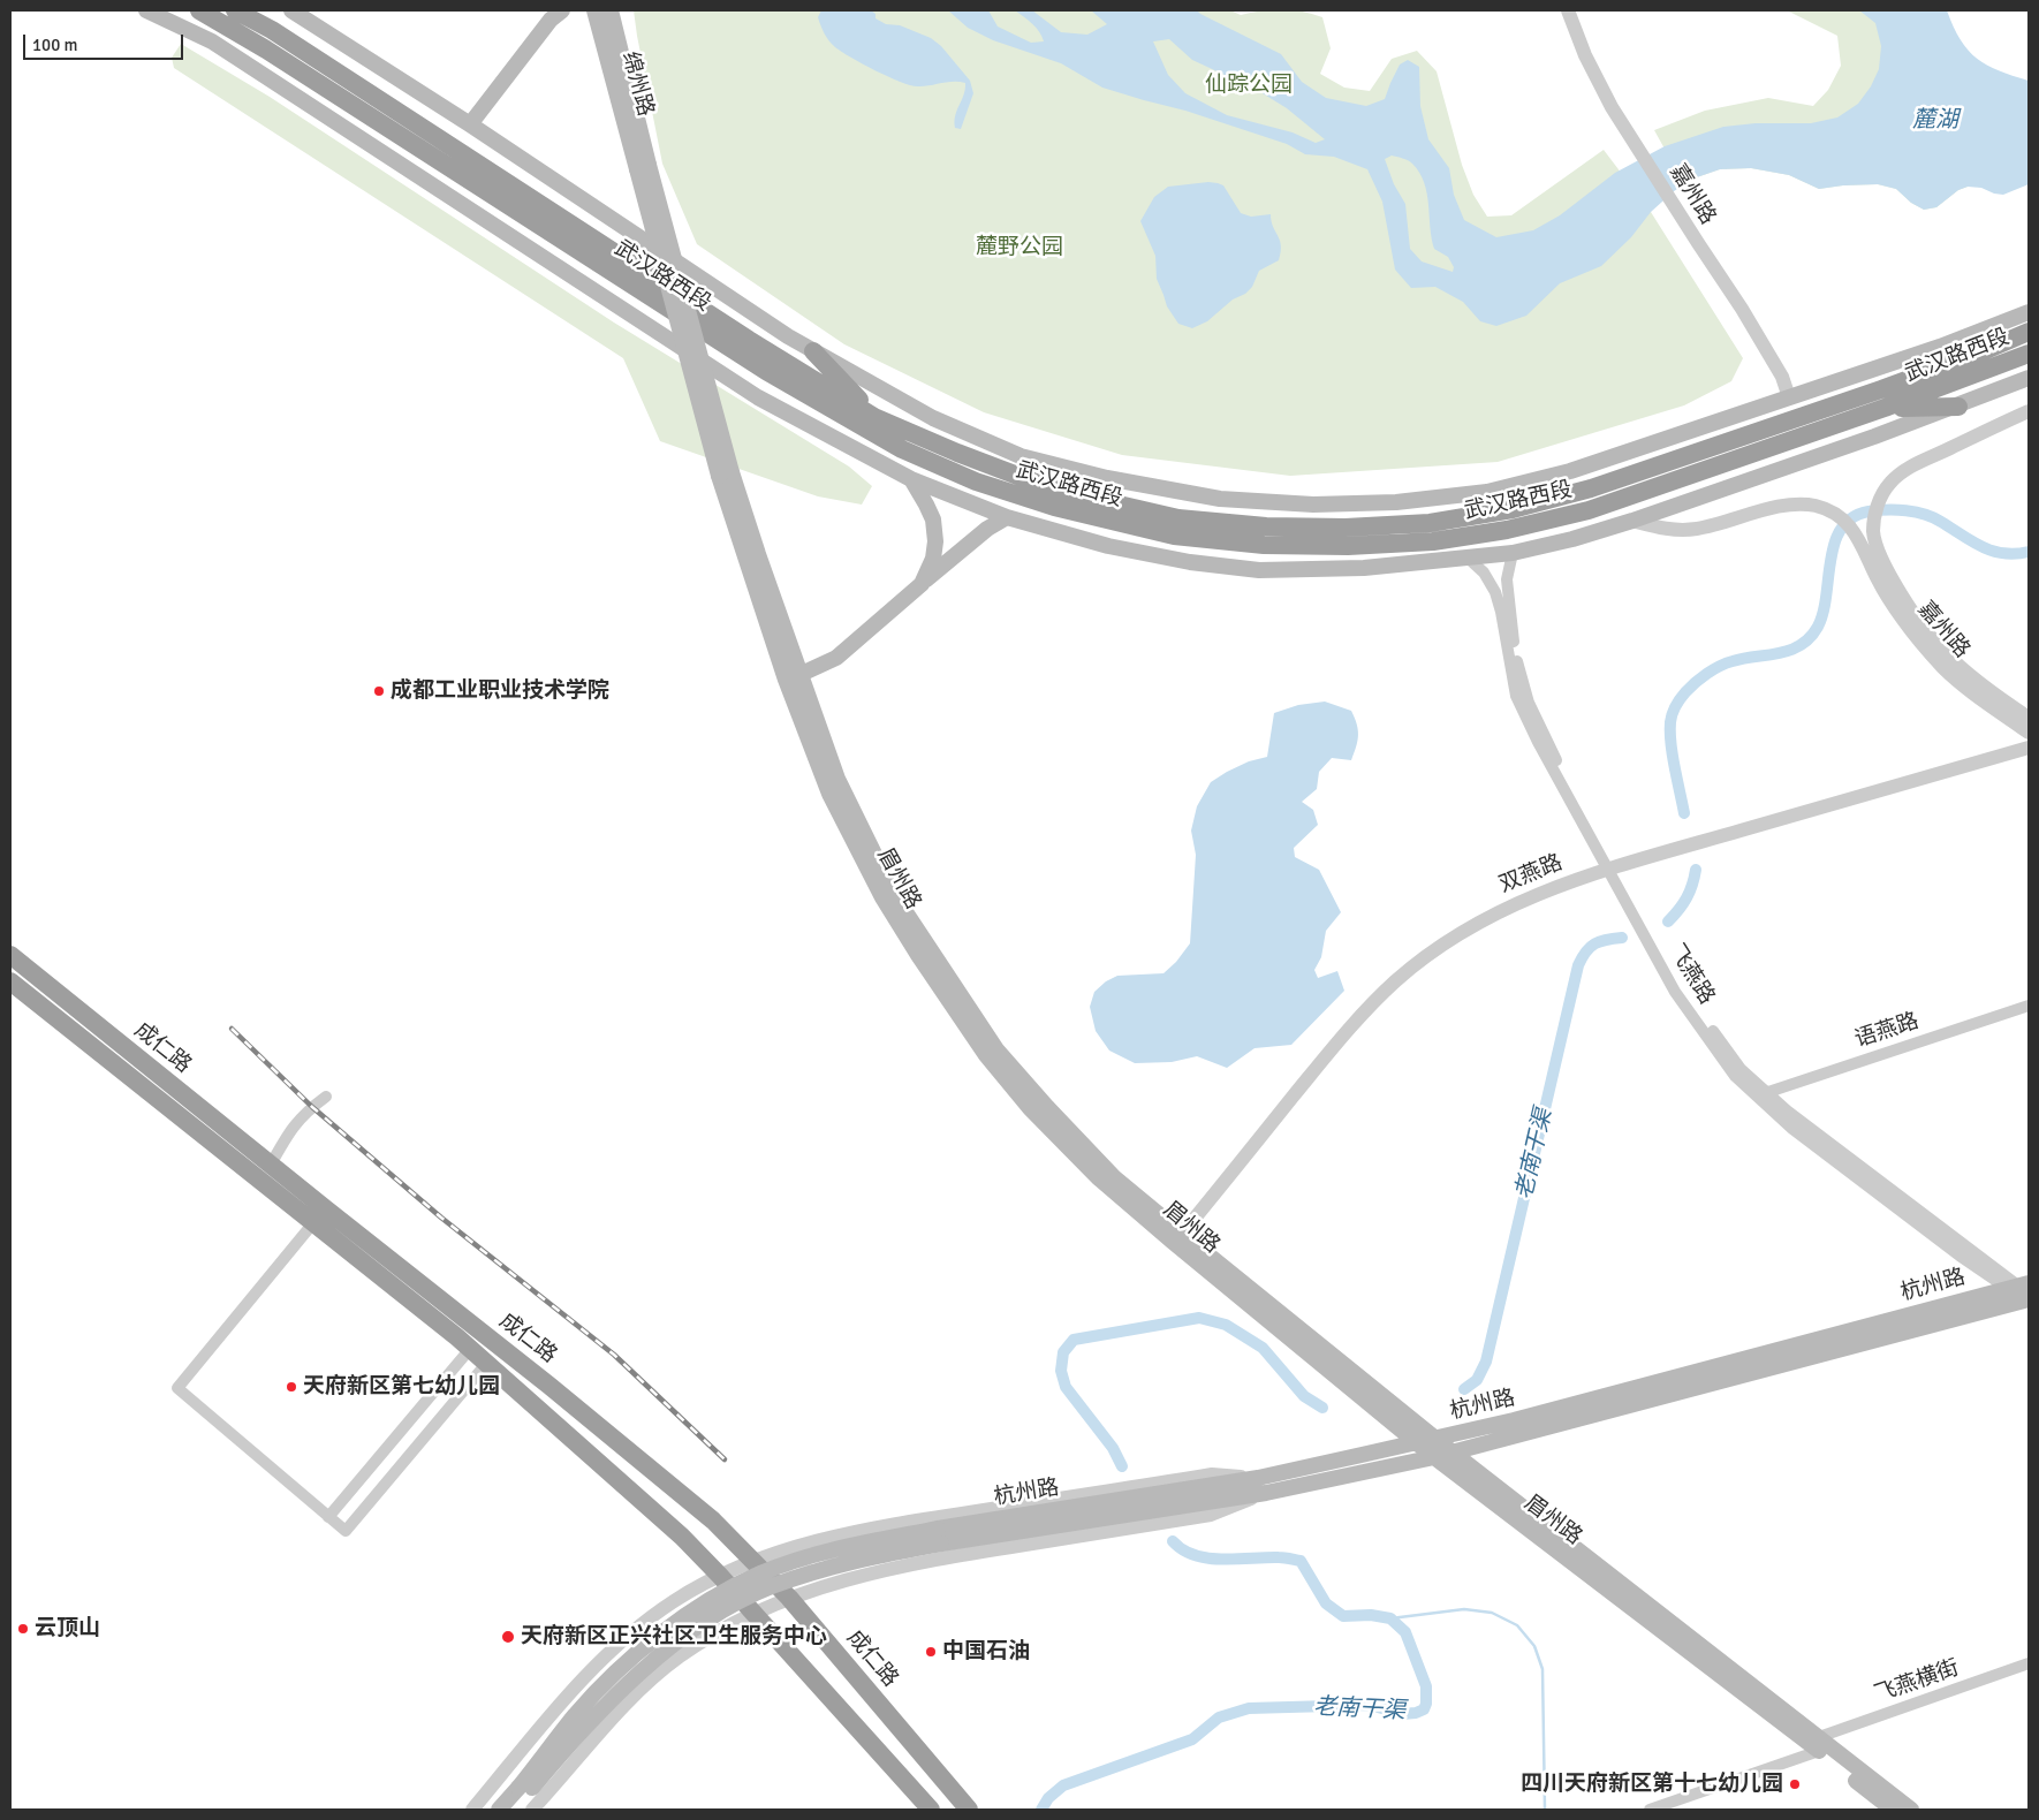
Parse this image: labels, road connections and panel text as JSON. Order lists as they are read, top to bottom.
{
  "streets": {
    "highway": ["武汉路西段", "成仁路"],
    "main road": ["绵州路", "眉州路", "杭州路"],
    "street": [
      "嘉州路",
      "双燕路",
      "飞燕路",
      "语燕路",
      "飞燕横街"
    ]
  },
  "crossings": [
    ["双燕路", "眉州路"],
    ["双燕路", "飞燕路"],
    ["眉州路", "杭州路"],
    ["眉州路", "飞燕横街"],
    ["飞燕路", "语燕路"],
    ["飞燕路", "杭州路"]
  ],
  "water": ["麓湖", "老南干渠"],
  "parks": ["仙踪公园", "麓野公园"],
  "places": [
    "成都工业职业技术学院",
    "天府新区第七幼儿园",
    "云顶山",
    "天府新区正兴社区卫生服务中心",
    "中国石油",
    "四川天府新区第十七幼儿园"
  ],
  "scale_bar": "100 m"
}
